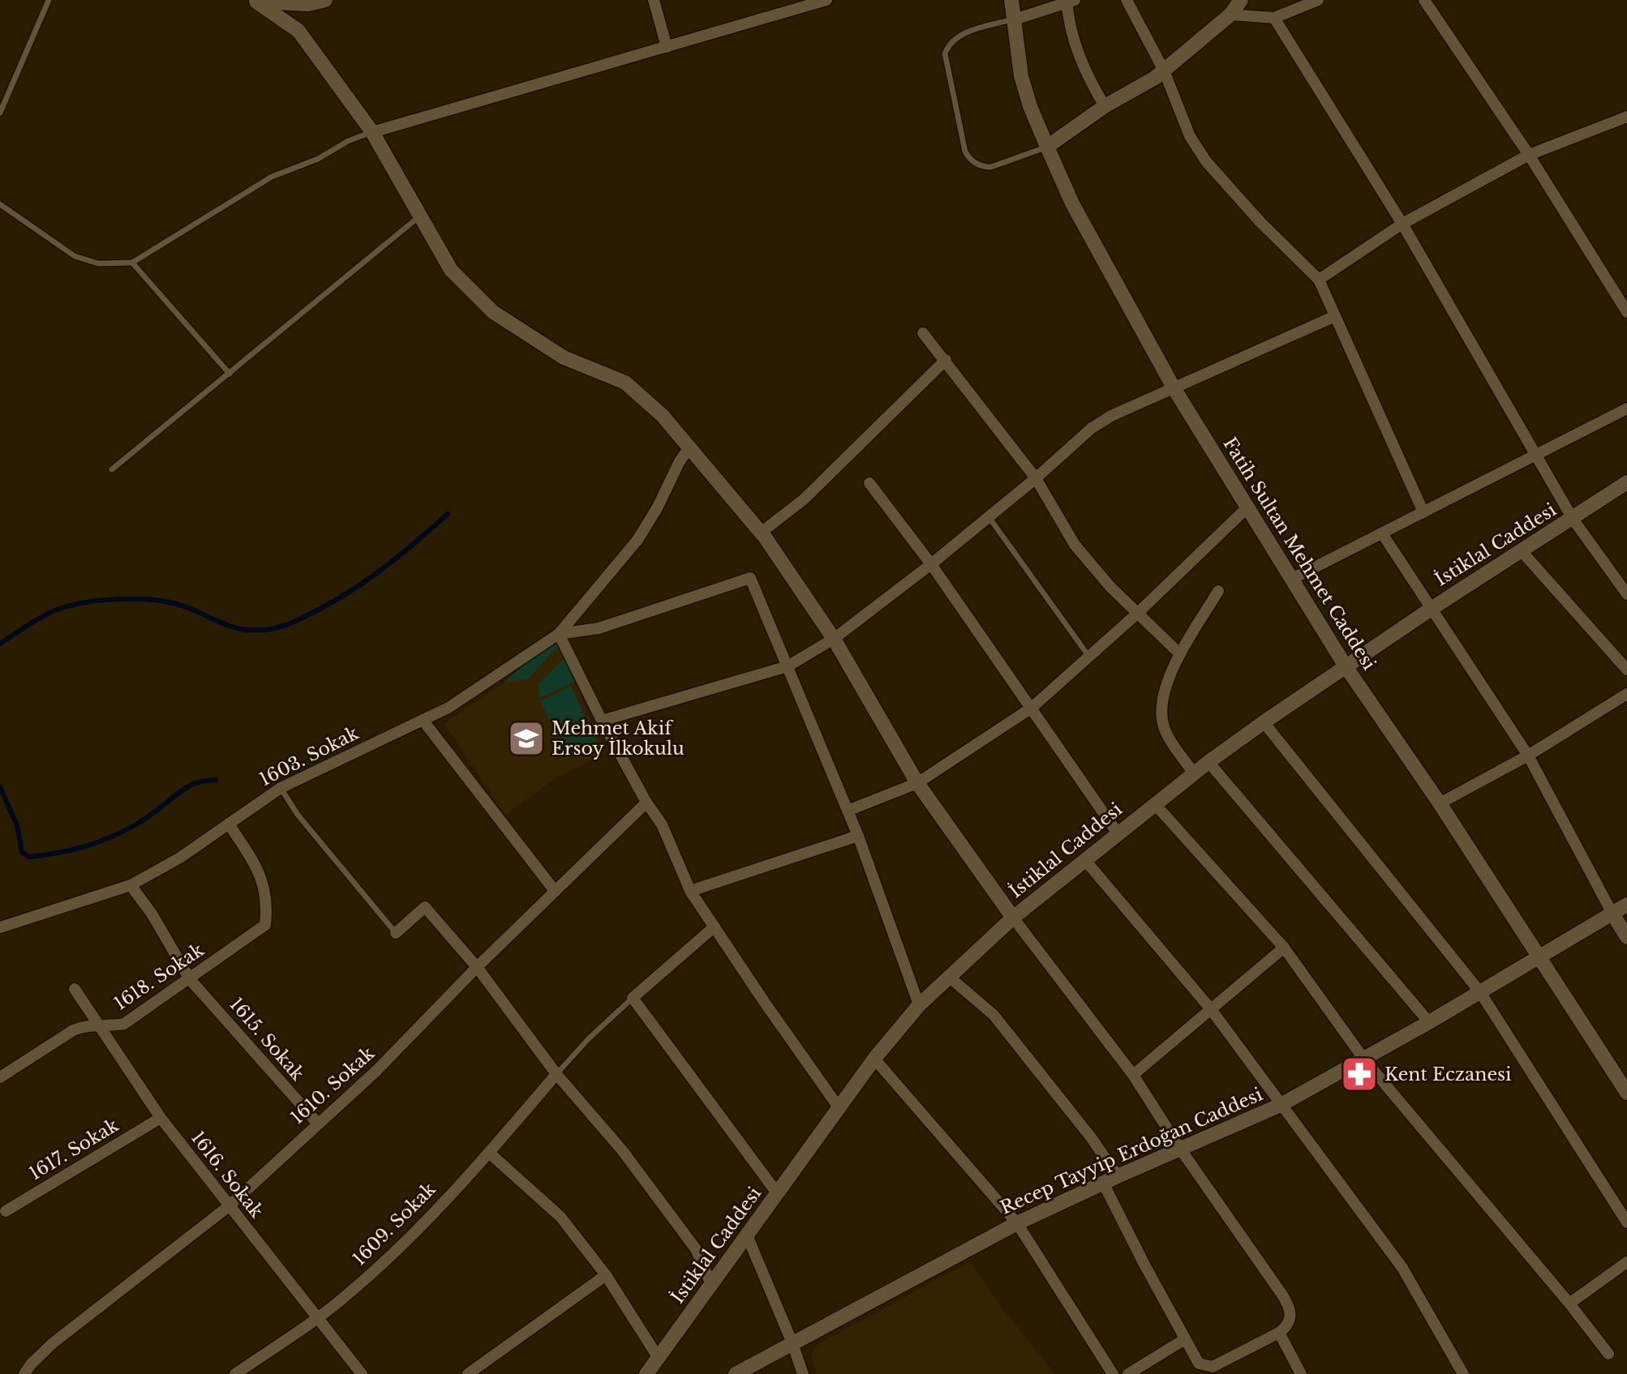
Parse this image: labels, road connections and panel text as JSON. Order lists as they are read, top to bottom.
{
  "streets": {
    "street": [
      "İstiklal Caddesi",
      "Fatih Sultan Mehmet Caddesi",
      "1603. Sokak",
      "1618. Sokak",
      "1615. Sokak",
      "1610. Sokak",
      "1617. Sokak",
      "Recep Tayyip Erdoğan Caddesi",
      "1616. Sokak",
      "1609. Sokak"
    ]
  },
  "crossings": [
    ["İstiklal Caddesi", "Fatih Sultan Mehmet Caddesi"],
    ["Fatih Sultan Mehmet Caddesi", "Recep Tayyip Erdoğan Caddesi"],
    ["1603. Sokak", "1618. Sokak"],
    ["1603. Sokak", "1615. Sokak"],
    ["1618. Sokak", "1615. Sokak"],
    ["1618. Sokak", "1616. Sokak"],
    ["1615. Sokak", "1610. Sokak"],
    ["1610. Sokak", "1616. Sokak"],
    ["1617. Sokak", "1616. Sokak"],
    ["1616. Sokak", "1609. Sokak"]
  ],
  "places": {
    "school or university": ["Mehmet Akif Ersoy İlkokulu"],
    "pharmacy": ["Kent Eczanesi"]
  }
}
